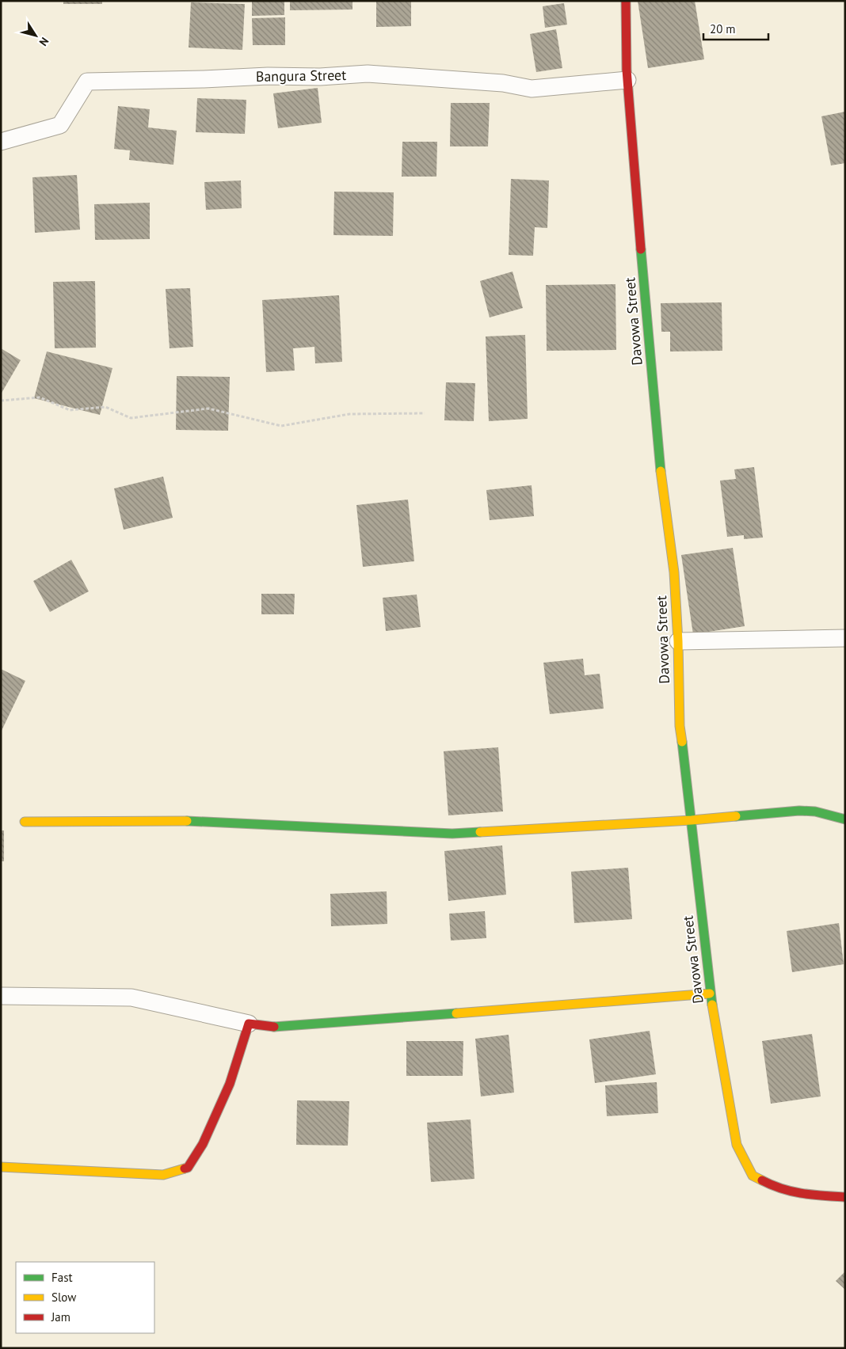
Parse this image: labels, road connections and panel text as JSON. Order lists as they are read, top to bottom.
{
  "streets": {
    "street": ["Bangura Street", "Davowa Street"]
  },
  "crossings": [
    ["Bangura Street", "Davowa Street"]
  ],
  "legend": ["Fast", "Slow", "Jam"],
  "scale_bar": "20 m",
  "north": "bottom right"
}
